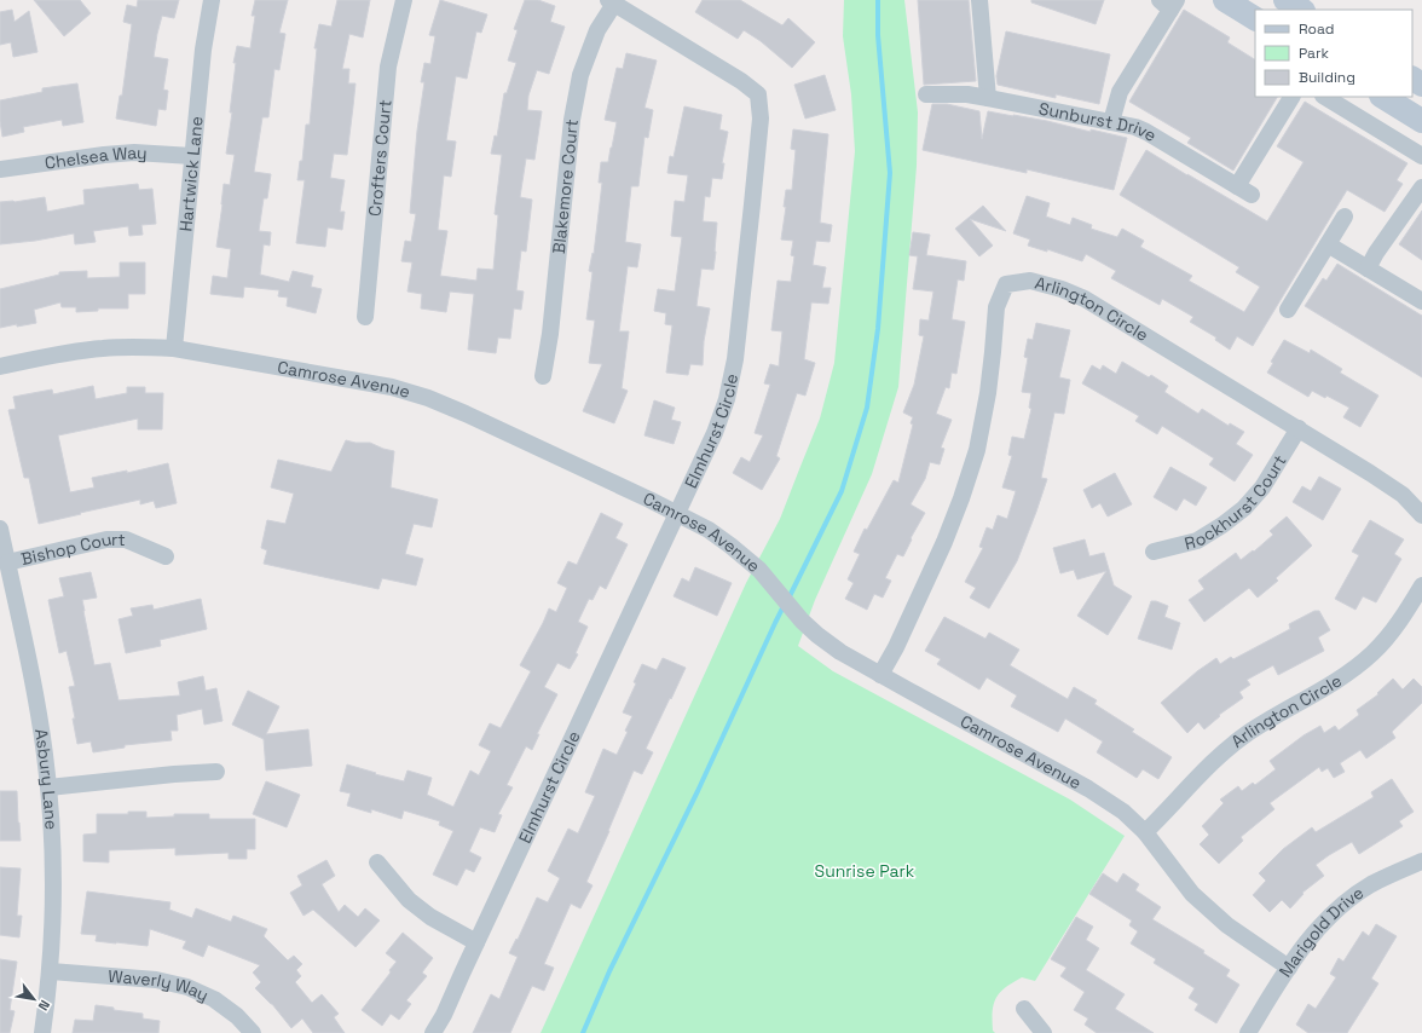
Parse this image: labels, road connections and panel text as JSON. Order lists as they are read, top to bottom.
{
  "streets": {
    "street": [
      "Sunburst Drive",
      "Crofters Court",
      "Chelsea Way",
      "Hartwick Lane",
      "Blakemore Court",
      "Arlington Circle",
      "Camrose Avenue",
      "Elmhurst Circle",
      "Rockhurst Court",
      "Bishop Court",
      "Asbury Lane",
      "Marigold Drive",
      "Waverly Way"
    ]
  },
  "crossings": [
    ["Chelsea Way", "Hartwick Lane"],
    ["Hartwick Lane", "Camrose Avenue"],
    ["Blakemore Court", "Elmhurst Circle"],
    ["Arlington Circle", "Camrose Avenue"],
    ["Arlington Circle", "Rockhurst Court"],
    ["Camrose Avenue", "Elmhurst Circle"],
    ["Camrose Avenue", "Marigold Drive"],
    ["Bishop Court", "Asbury Lane"],
    ["Asbury Lane", "Waverly Way"]
  ],
  "parks": ["Sunrise Park"],
  "legend": ["Road", "Park", "Building"],
  "north": "bottom right"
}
